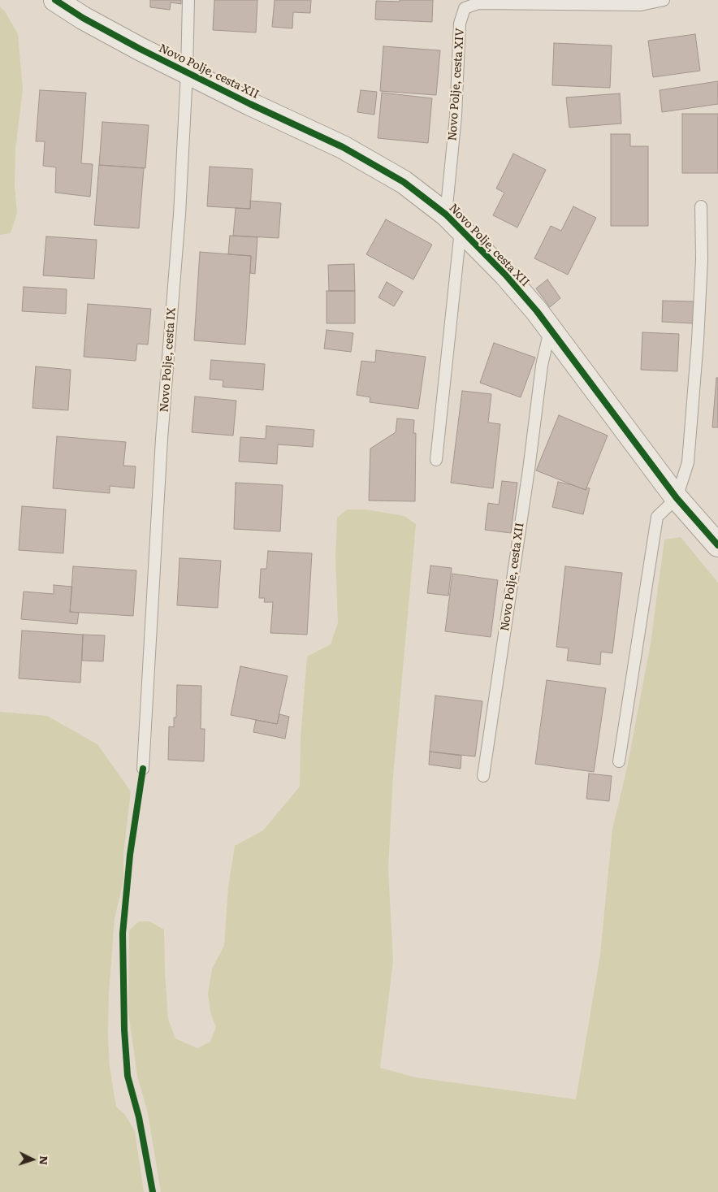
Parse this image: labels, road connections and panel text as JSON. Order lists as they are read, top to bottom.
{
  "streets": {
    "street": ["Novo Polje, cesta XII"],
    "lane": ["Novo Polje, cesta XIV", "Novo Polje, cesta IX"]
  },
  "crossings": [
    ["Novo Polje, cesta XII", "Novo Polje, cesta XIV"],
    ["Novo Polje, cesta XII", "Novo Polje, cesta IX"]
  ],
  "north": "right"
}
